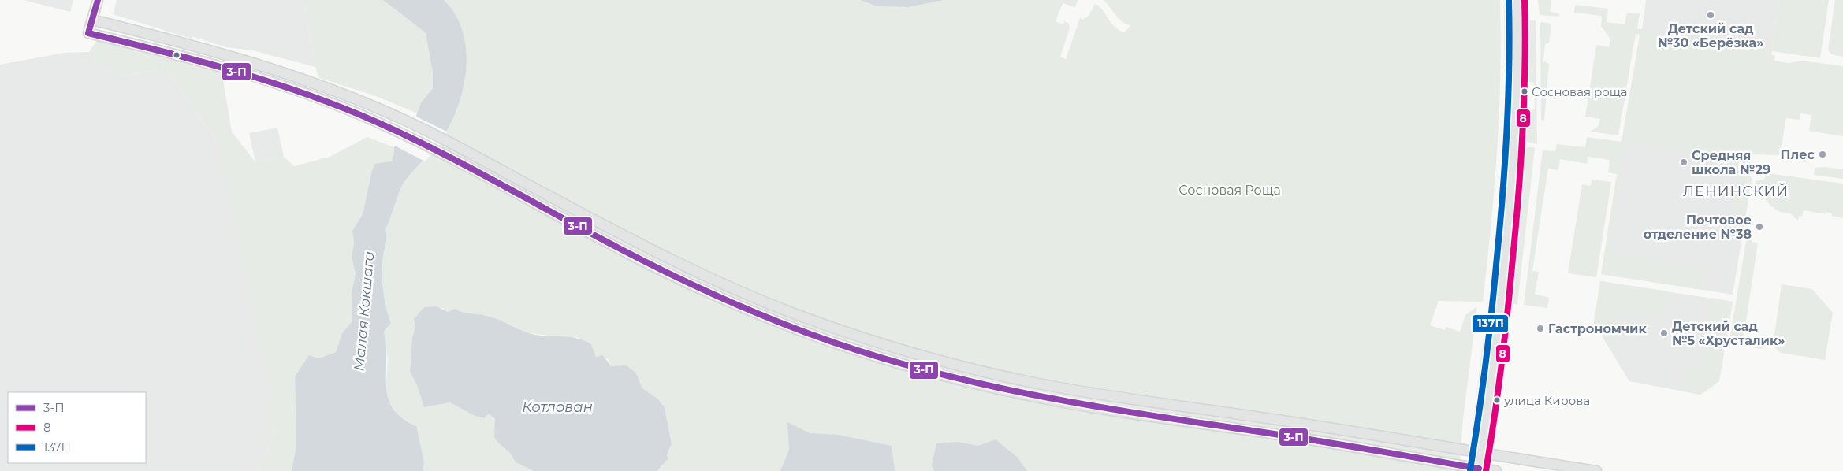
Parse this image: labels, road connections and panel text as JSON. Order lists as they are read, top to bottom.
{
  "districts": ["ЛЕНИНСКИЙ"],
  "water": ["Малая Кокшага", "Котлован"],
  "parks": ["Сосновая Роща"],
  "places": [
    "Детский сад №30 «Берёзка»",
    "Сосновая роща",
    "Плес",
    "Средняя школа №29",
    "Почтовое отделение №38",
    "Гастрономчик",
    "Детский сад №5 «Хрусталик»",
    "улица Кирова"
  ],
  "lines": ["transit line 3-П", "transit line 8", "transit line 137П"],
  "legend": ["3-П", "8", "137П"]
}
